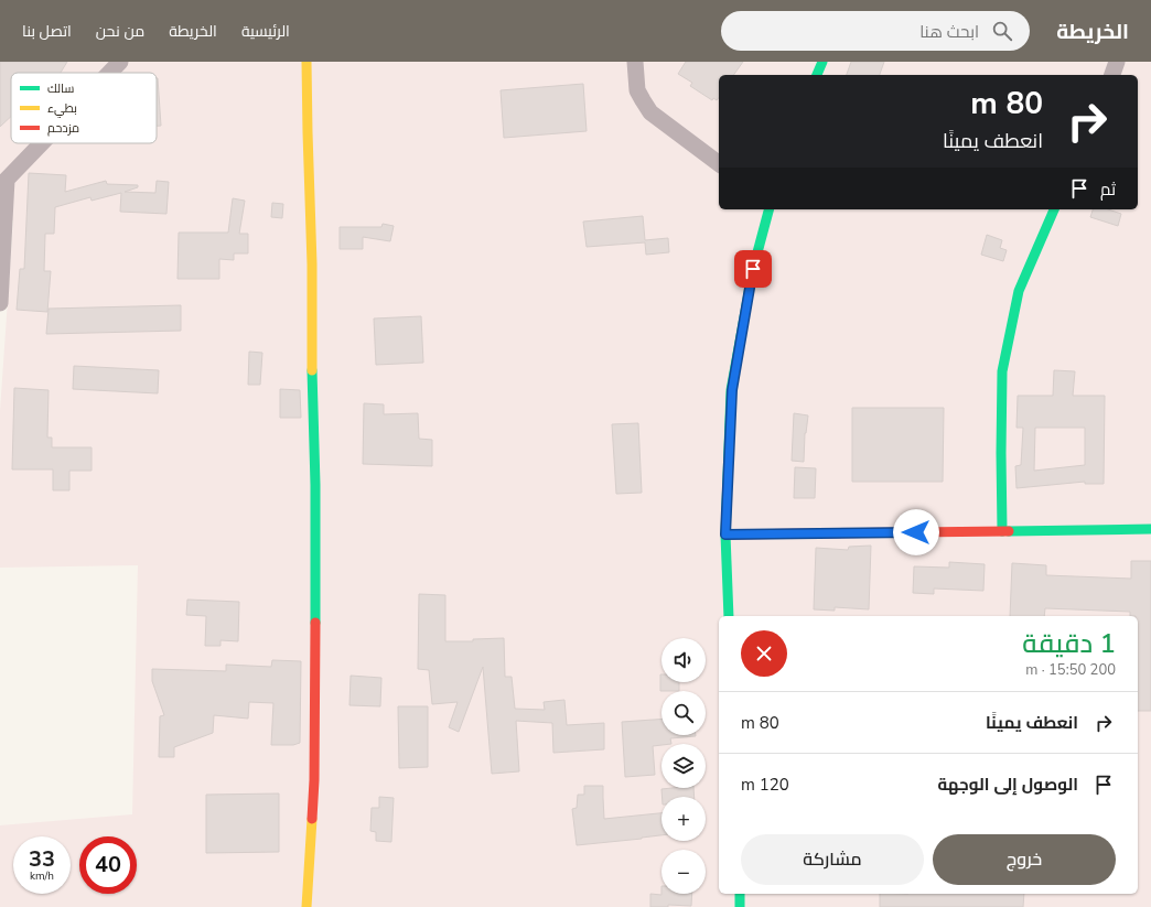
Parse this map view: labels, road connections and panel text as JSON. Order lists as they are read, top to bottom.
{
  "legend": ["سالك", "بطيء", "مزدحم"],
  "page": {
    "header": "الخريطة",
    "search": "ابحث هنا",
    "nav": [
      "الرئيسية",
      "الخريطة",
      "من نحن",
      "اتصل بنا"
    ],
    "turn": ["80 m", "انعطف يمينًا"],
    "then": "ثم",
    "heading": ["1 دقيقة", "200 m · 15:50"],
    "map_buttons": ["+", "−"],
    "list": [
      {
        "name": "انعطف يمينًا",
        "value": "80 m"
      },
      {
        "name": "الوصول إلى الوجهة",
        "value": "120 m"
      }
    ],
    "buttons": ["خروج", "مشاركة"],
    "speed": "33 km/h",
    "limit": "40"
  }
}
